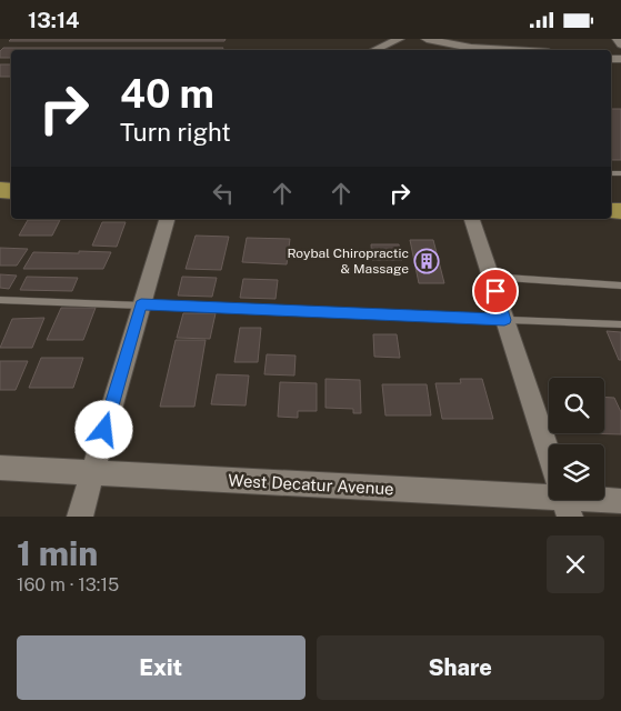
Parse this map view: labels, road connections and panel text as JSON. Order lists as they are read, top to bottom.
{
  "streets": {
    "street": ["West Decatur Avenue"]
  },
  "places": {
    "building": ["Roybal Chiropractic & Massage"]
  },
  "page": {
    "status": "13:14",
    "turn": ["40 m", "Turn right"],
    "heading": ["1 min", "160 m · 13:15"],
    "buttons": ["Exit", "Share"]
  }
}
